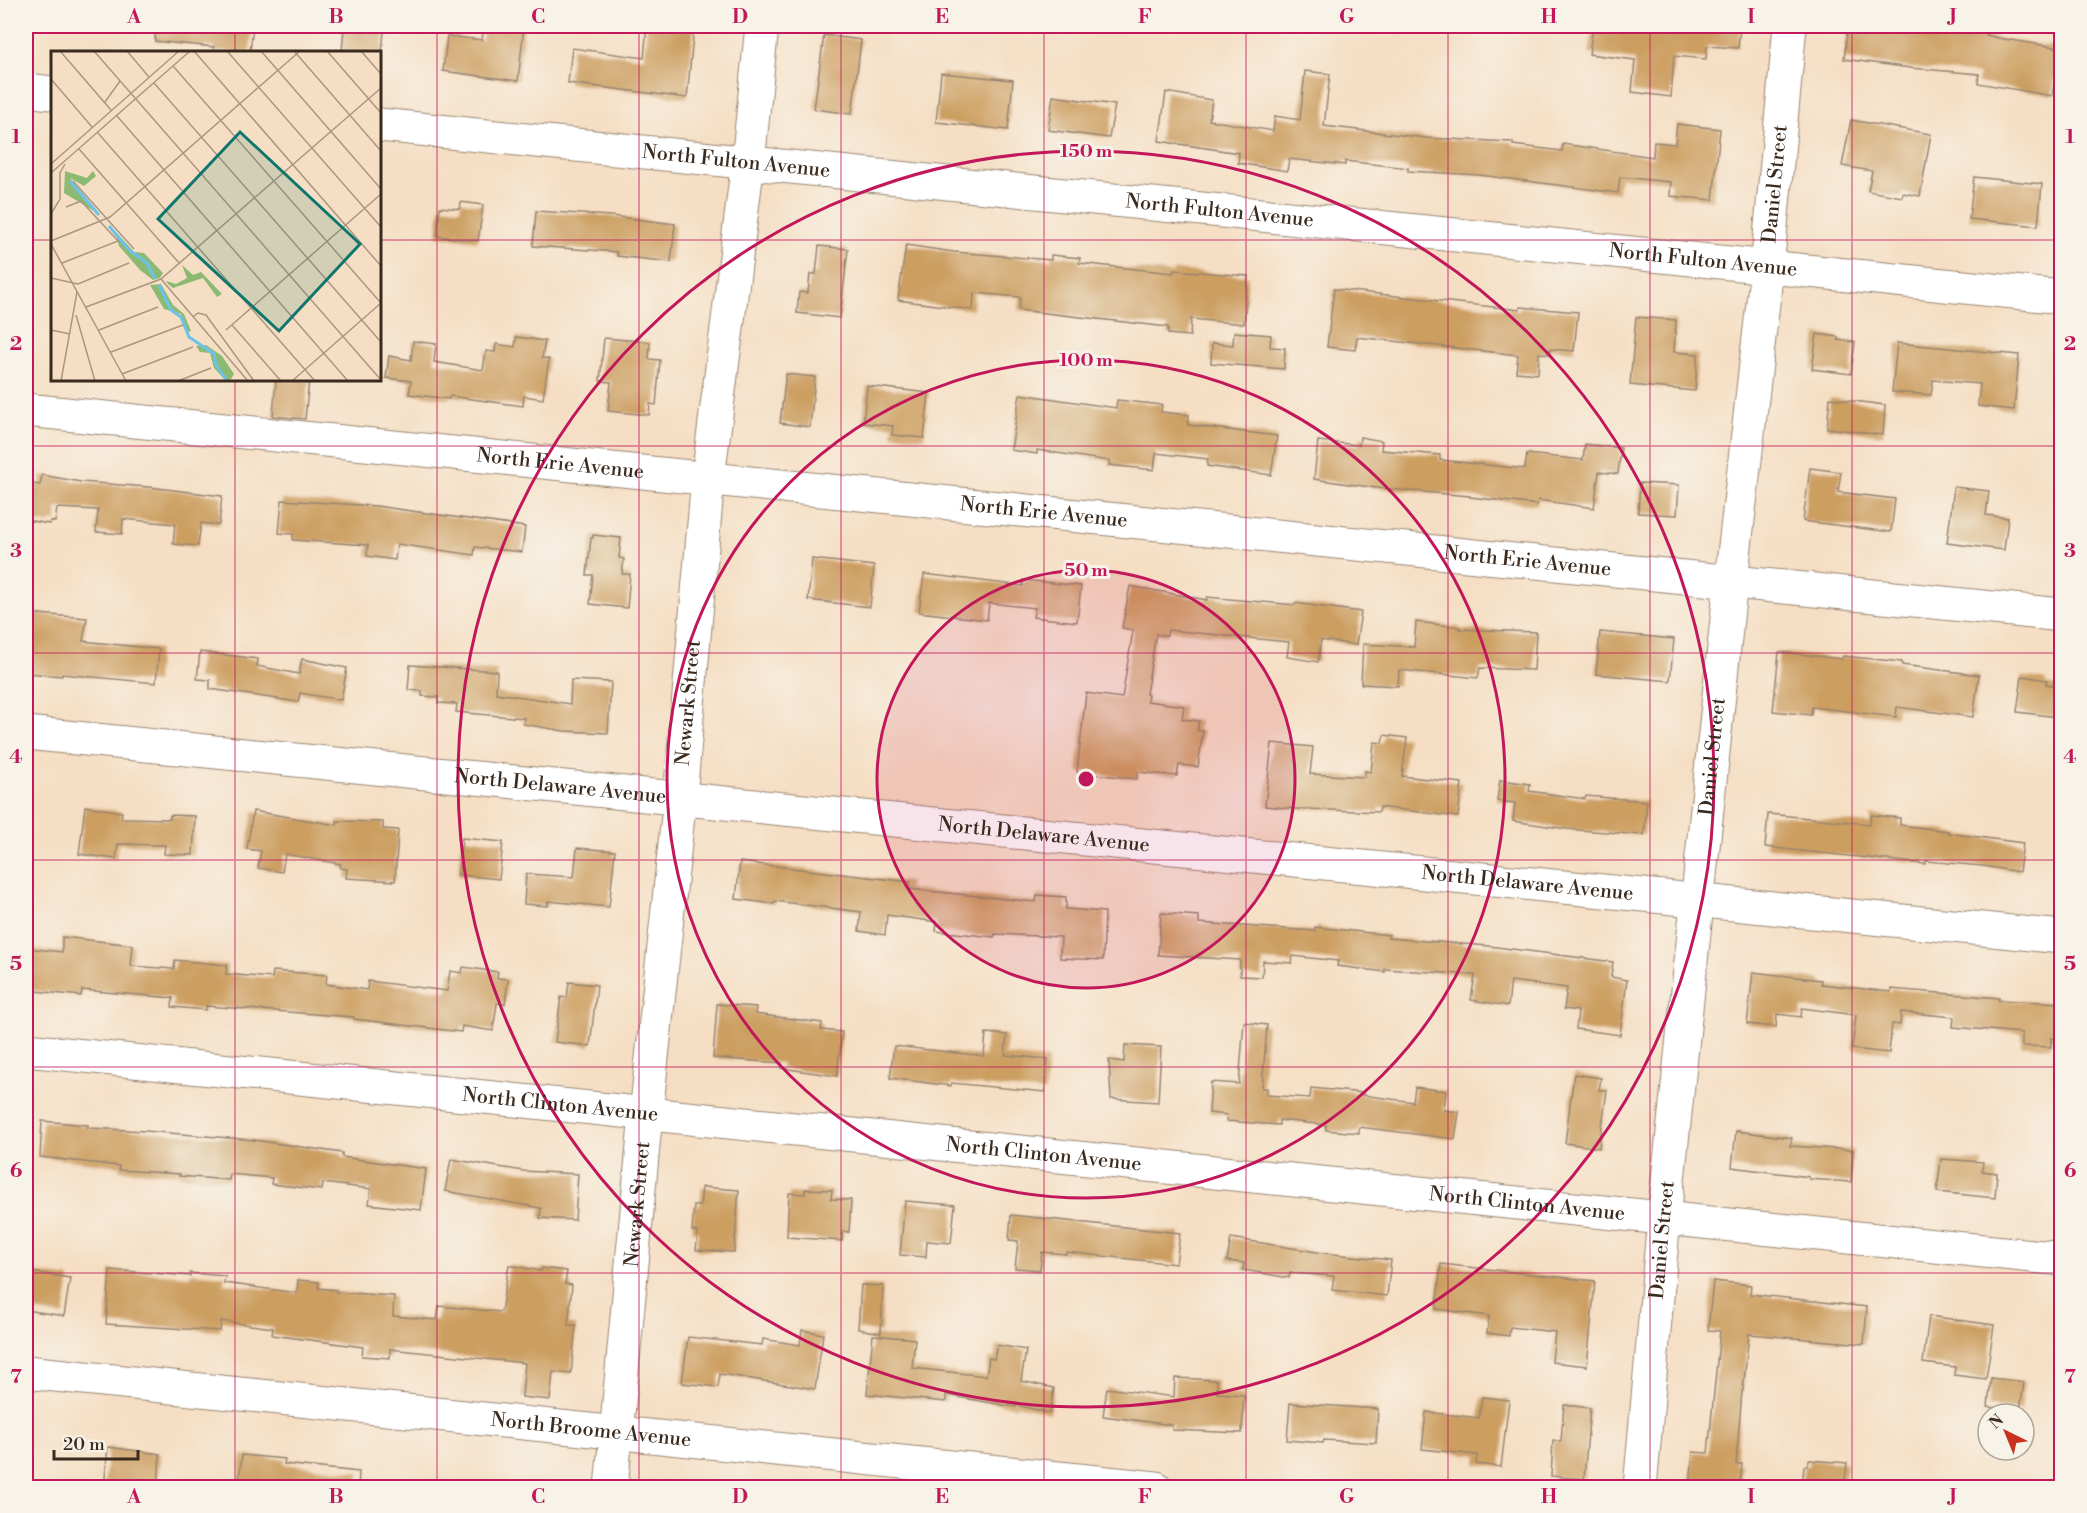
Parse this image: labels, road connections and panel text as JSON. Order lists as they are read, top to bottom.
{
  "streets": {
    "street": [
      "North Fulton Avenue",
      "Daniel Street",
      "North Erie Avenue",
      "Newark Street",
      "North Delaware Avenue",
      "North Clinton Avenue",
      "North Broome Avenue"
    ]
  },
  "crossings": [
    ["North Fulton Avenue", "Daniel Street"],
    ["North Fulton Avenue", "Newark Street"],
    ["Daniel Street", "North Erie Avenue"],
    ["Daniel Street", "North Delaware Avenue"],
    ["Daniel Street", "North Clinton Avenue"],
    ["North Erie Avenue", "Newark Street"],
    ["Newark Street", "North Delaware Avenue"],
    ["Newark Street", "North Clinton Avenue"],
    ["Newark Street", "North Broome Avenue"]
  ],
  "scale_bar": "20 m",
  "north": "top left",
  "grid": {
    "columns": [
      "A",
      "B",
      "C",
      "D",
      "E",
      "F",
      "G",
      "H",
      "I",
      "J"
    ],
    "rows": [
      "1",
      "2",
      "3",
      "4",
      "5",
      "6",
      "7"
    ]
  },
  "rings": ["150 m", "100 m", "50 m"]
}
